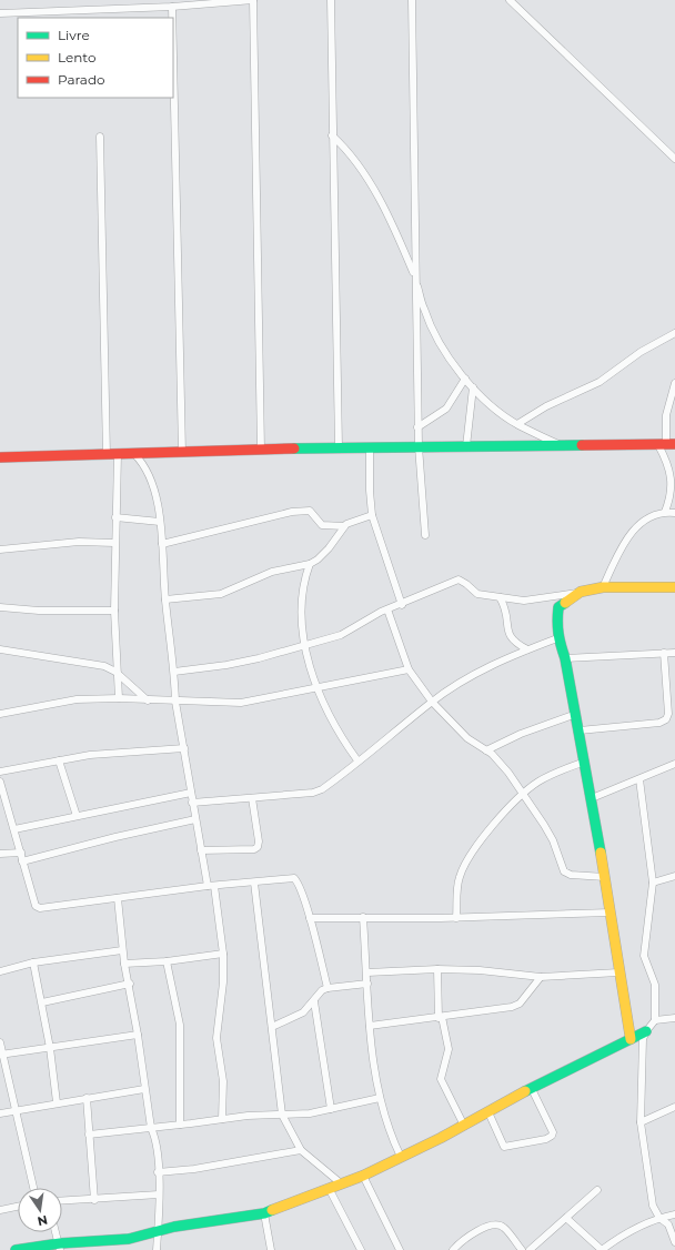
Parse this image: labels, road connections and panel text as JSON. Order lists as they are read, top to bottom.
{
  "legend": ["Livre", "Lento", "Parado"],
  "north": "bottom"
}
